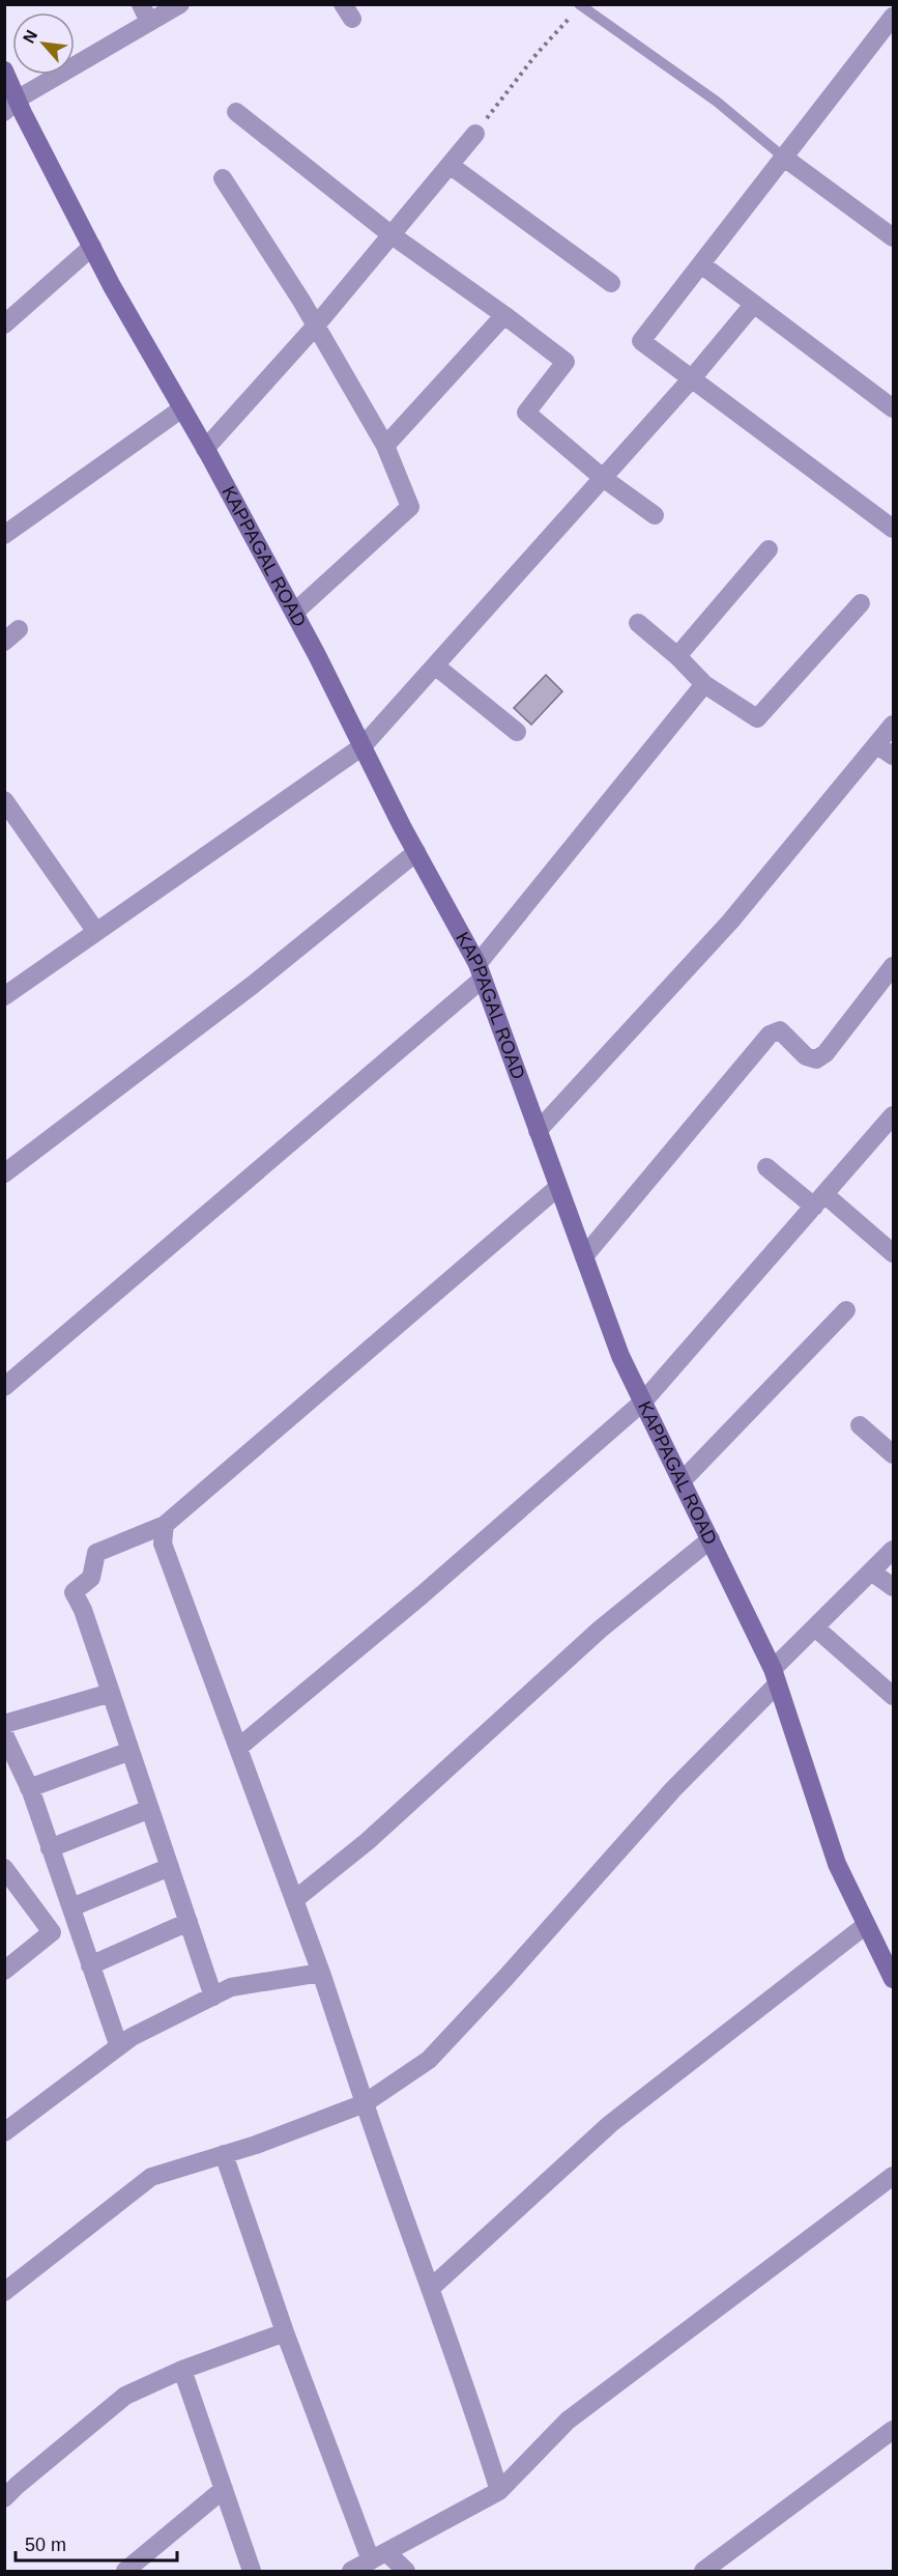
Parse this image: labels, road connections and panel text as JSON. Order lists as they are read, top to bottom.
{
  "streets": {
    "main road": ["KAPPAGAL ROAD"]
  },
  "scale_bar": "50 m",
  "north": "top left"
}
